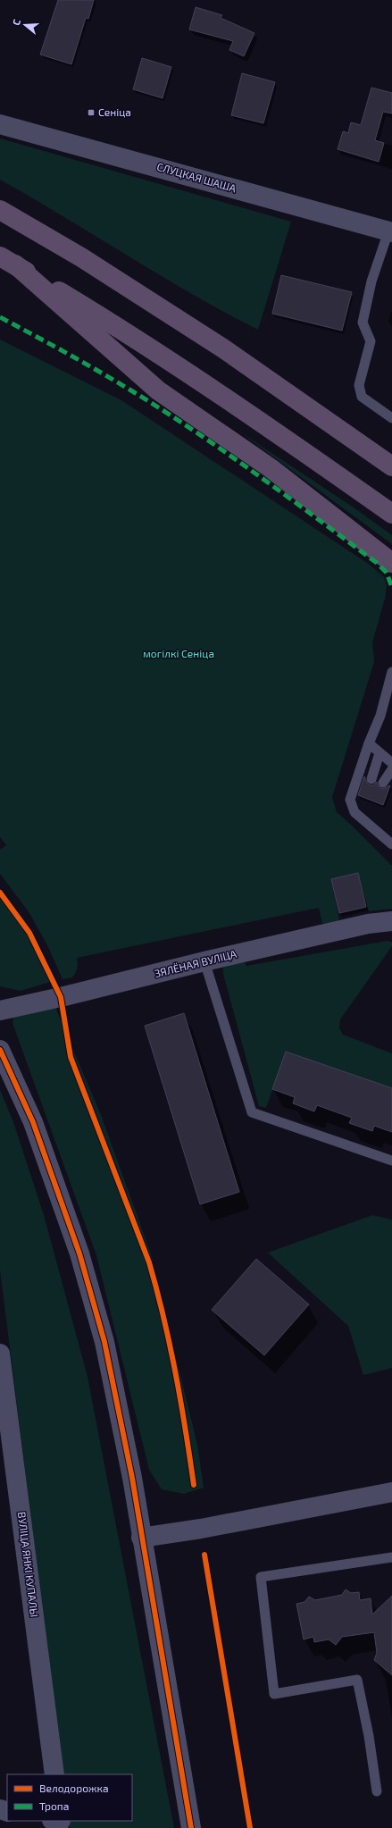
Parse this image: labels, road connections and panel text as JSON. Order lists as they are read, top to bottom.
{
  "streets": {
    "street": ["СЛУЦКАЯ ШАША", "ЗЯЛЁНАЯ ВУЛІЦА", "ВУЛІЦА ЯНКІ КУПАЛЫ"]
  },
  "parks": ["могілкі Сеніца"],
  "places": {
    "transit": ["Сеніца"]
  },
  "legend": ["Велодорожка", "Тропа"],
  "north": "left"
}
